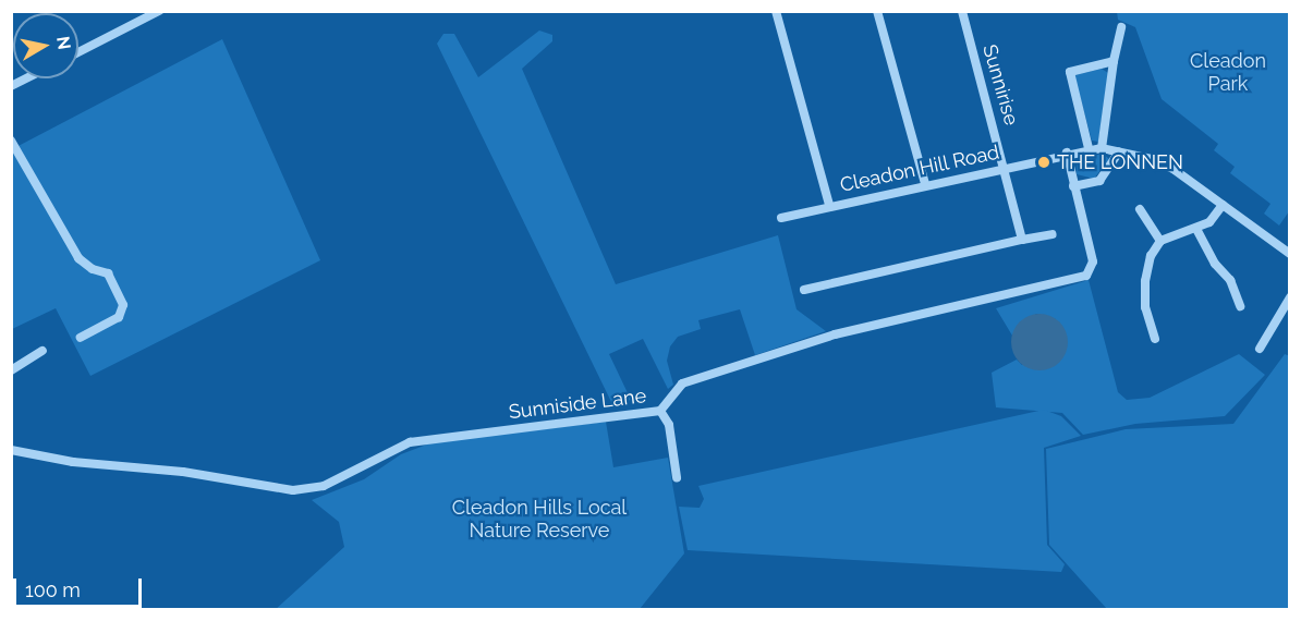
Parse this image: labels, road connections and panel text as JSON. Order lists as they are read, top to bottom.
{
  "streets": {
    "street": ["Sunnirise", "Cleadon Hill Road", "Sunniside Lane"]
  },
  "crossings": [
    ["Sunnirise", "Cleadon Hill Road"],
    ["Cleadon Hill Road", "Sunniside Lane"]
  ],
  "parks": ["Cleadon Park", "Cleadon Hills Local Nature Reserve"],
  "places": ["THE LONNEN"],
  "scale_bar": "100 m",
  "north": "right"
}
